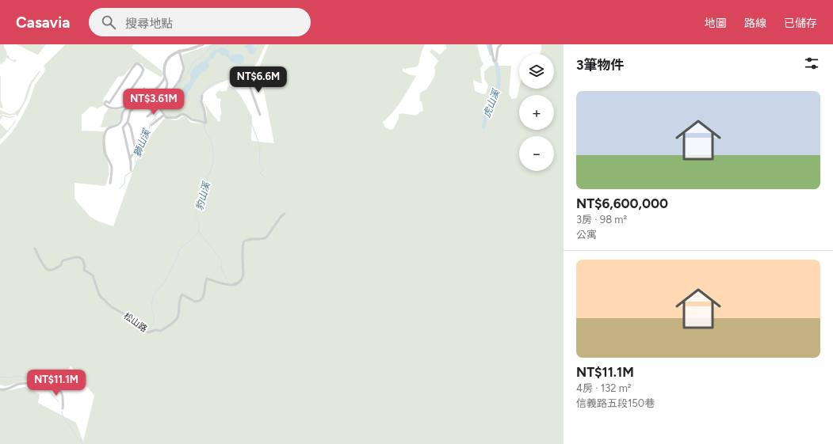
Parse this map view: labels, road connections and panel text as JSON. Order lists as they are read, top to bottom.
{
  "streets": {
    "street": ["松山路"]
  },
  "water": ["虎山溪", "獅山溪", "豹山溪"],
  "page": {
    "header": "Casavia",
    "search": "搜尋地點",
    "nav": ["地圖", "路線", "已儲存"],
    "heading": "3筆物件",
    "map_buttons": ["+", "−"],
    "price": ["NT$6.6M", "NT$3.61M", "NT$11.1M"],
    "list": [
      {
        "name": "NT$6,600,000",
        "note": "3房 · 98 m² · 公寓"
      },
      {
        "name": "NT$11.1M",
        "note": "4房 · 132 m² · 信義路五段150巷"
      }
    ]
  }
}
